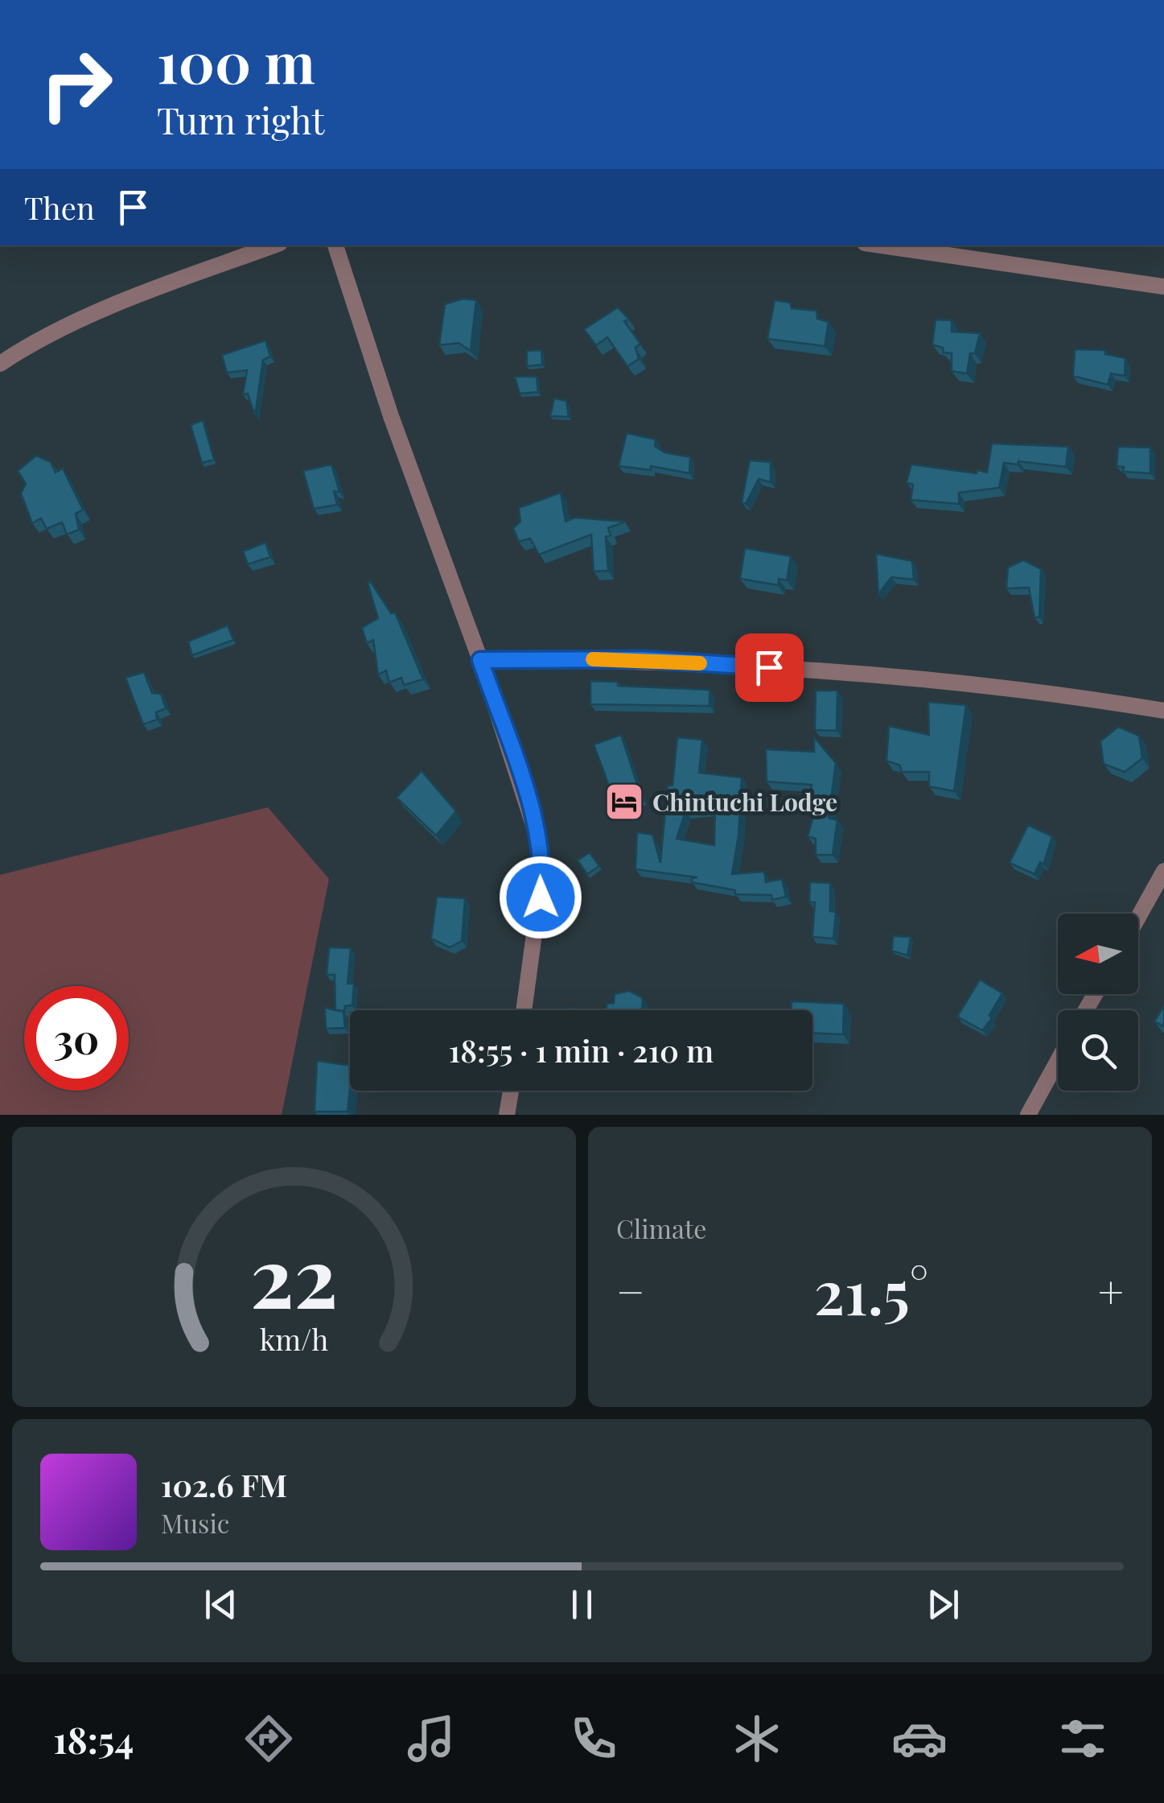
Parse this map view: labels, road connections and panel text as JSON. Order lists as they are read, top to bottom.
{
  "places": {
    "hotel": ["Chintuchi Lodge"]
  },
  "north": "left",
  "page": {
    "turn": ["100 m", "Turn right"],
    "then": "Then",
    "limit": "30",
    "trip": "18:55 · 1 min · 210 m",
    "tile": "Climate",
    "heat": ["−", "21.5°", "+"],
    "song": ["102.6 FM", "Music"],
    "tabs": "18:54",
    "gauge": ["22", "km/h"]
  }
}
